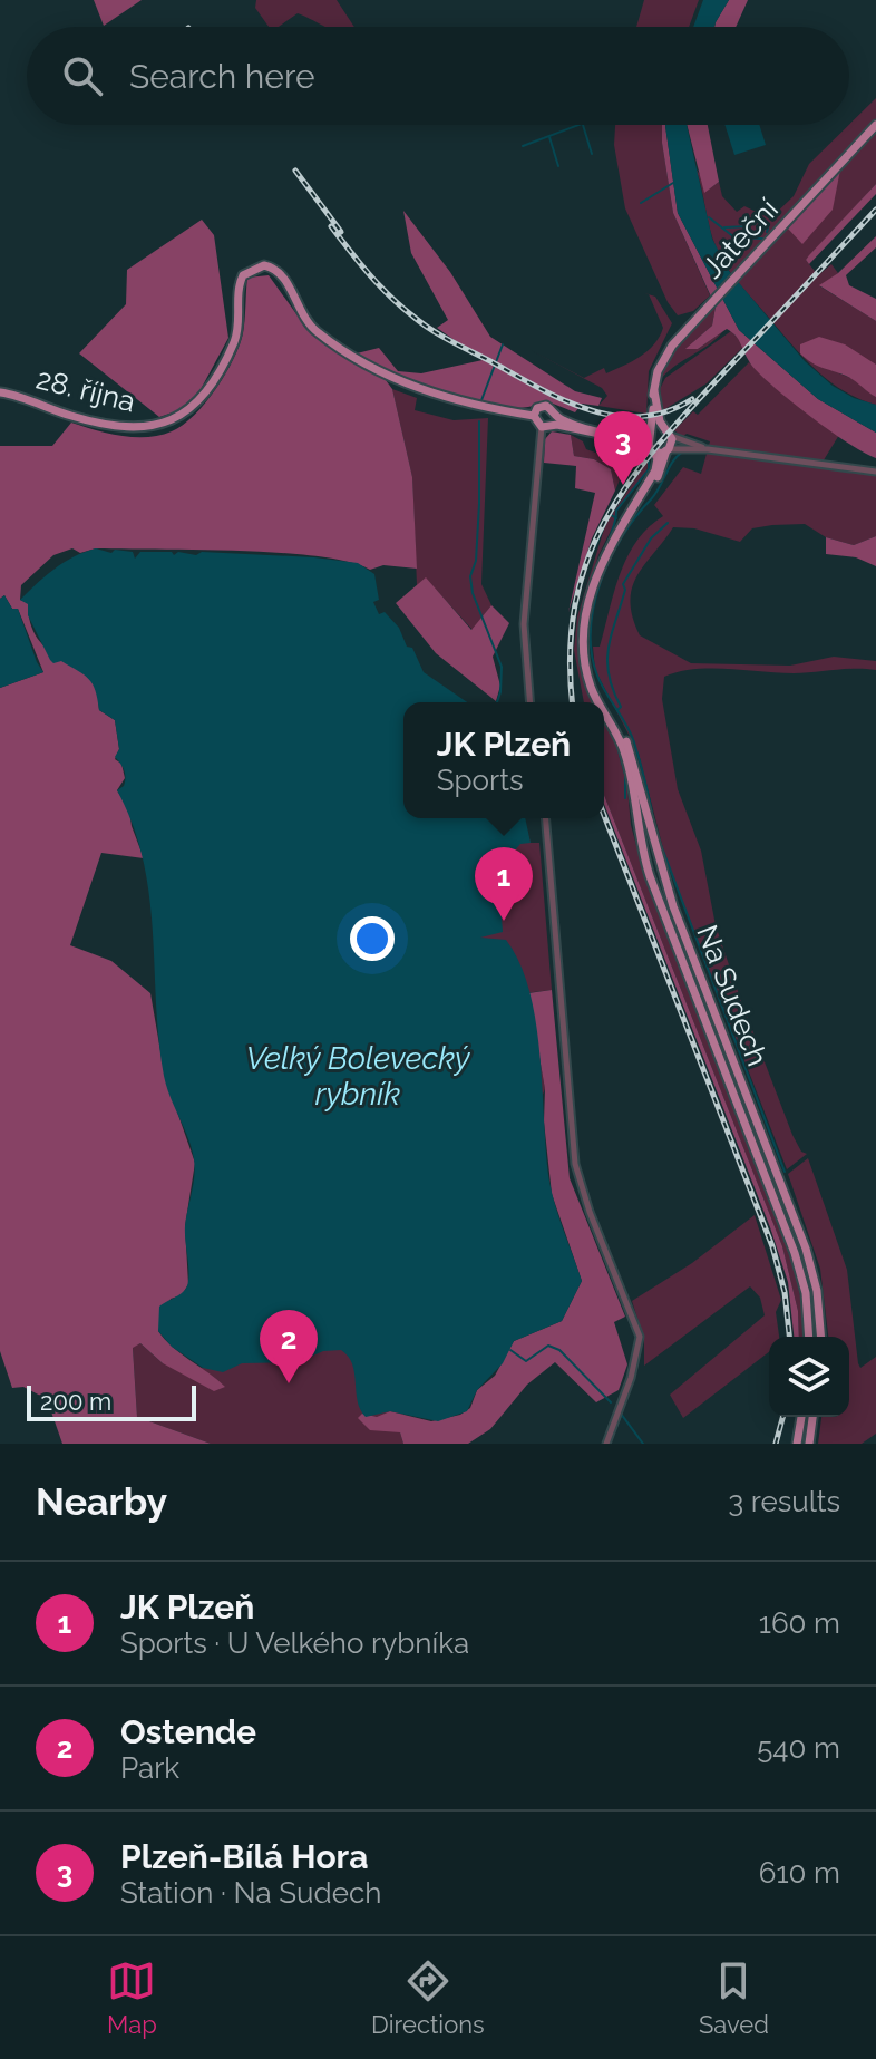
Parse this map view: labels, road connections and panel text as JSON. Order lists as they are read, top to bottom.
{
  "streets": {
    "main road": ["Jateční", "28. října", "Na Sudech"]
  },
  "crossings": [
    ["Jateční", "Na Sudech"]
  ],
  "water": ["Velký Bolevecký rybník"],
  "scale_bar": "200 m",
  "page": {
    "search": "Search here",
    "pins": ["3", "1", "2"],
    "popup": ["JK Plzeň", "Sports"],
    "scale": "200 m",
    "heading": ["Nearby", "3 results"],
    "list": [
      {
        "mark": "1",
        "name": "JK Plzeň",
        "note": "Sports · U Velkého rybníka",
        "value": "160 m"
      },
      {
        "mark": "2",
        "name": "Ostende",
        "note": "Park",
        "value": "540 m"
      },
      {
        "mark": "3",
        "name": "Plzeň-Bílá Hora",
        "note": "Station · Na Sudech",
        "value": "610 m"
      }
    ],
    "nav": ["Map", "Directions", "Saved"]
  }
}
